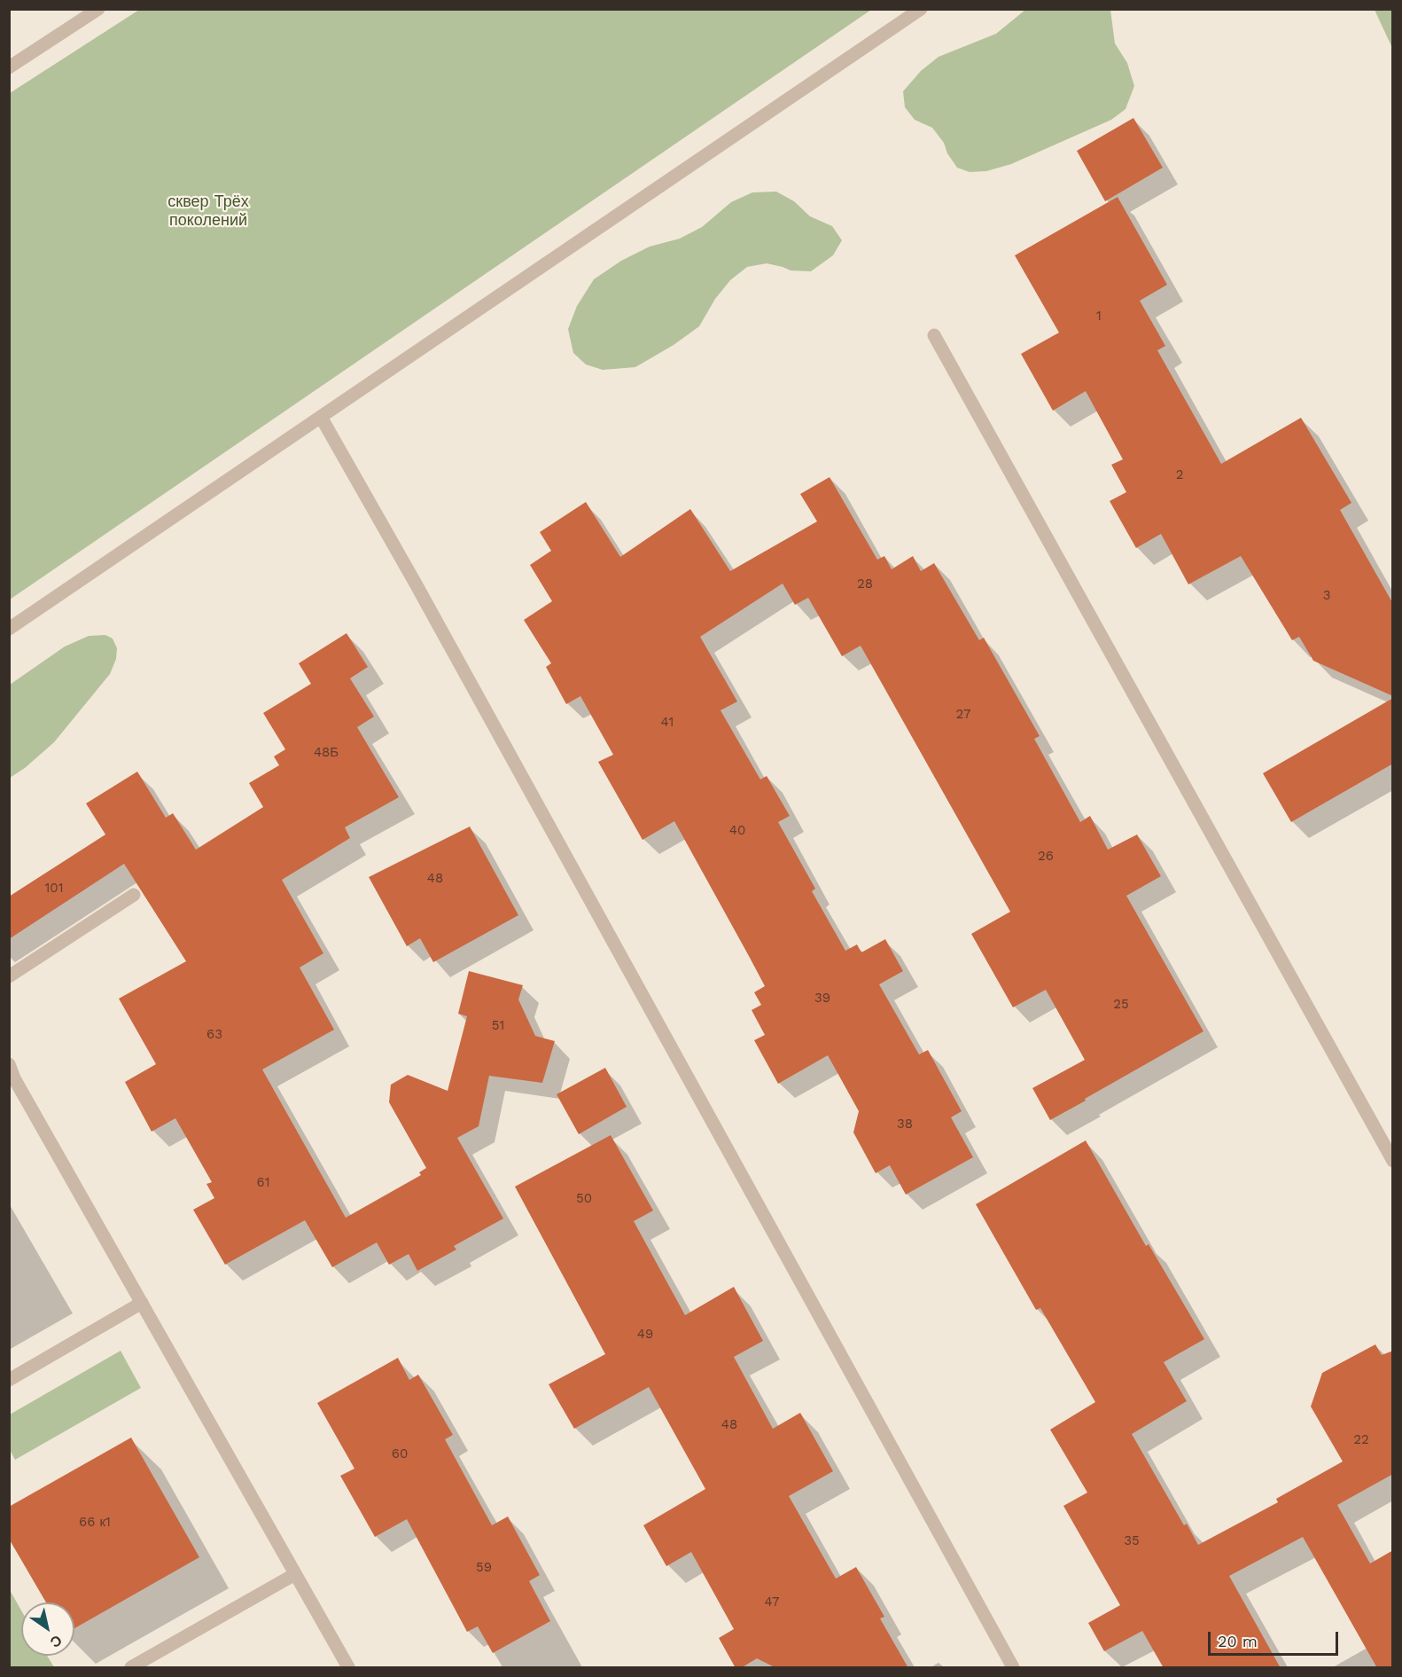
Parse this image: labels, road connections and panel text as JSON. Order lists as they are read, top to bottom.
{
  "parks": ["сквер Трёх поколений"],
  "house_numbers": [
    "1",
    "2",
    "28",
    "3",
    "27",
    "41",
    "48Б",
    "40",
    "26",
    "48",
    "101",
    "39",
    "25",
    "51",
    "63",
    "38",
    "61",
    "50",
    "49",
    "48",
    "22",
    "60",
    "66 к1",
    "35",
    "59",
    "47"
  ],
  "scale_bar": "20 m",
  "north": "bottom right"
}
